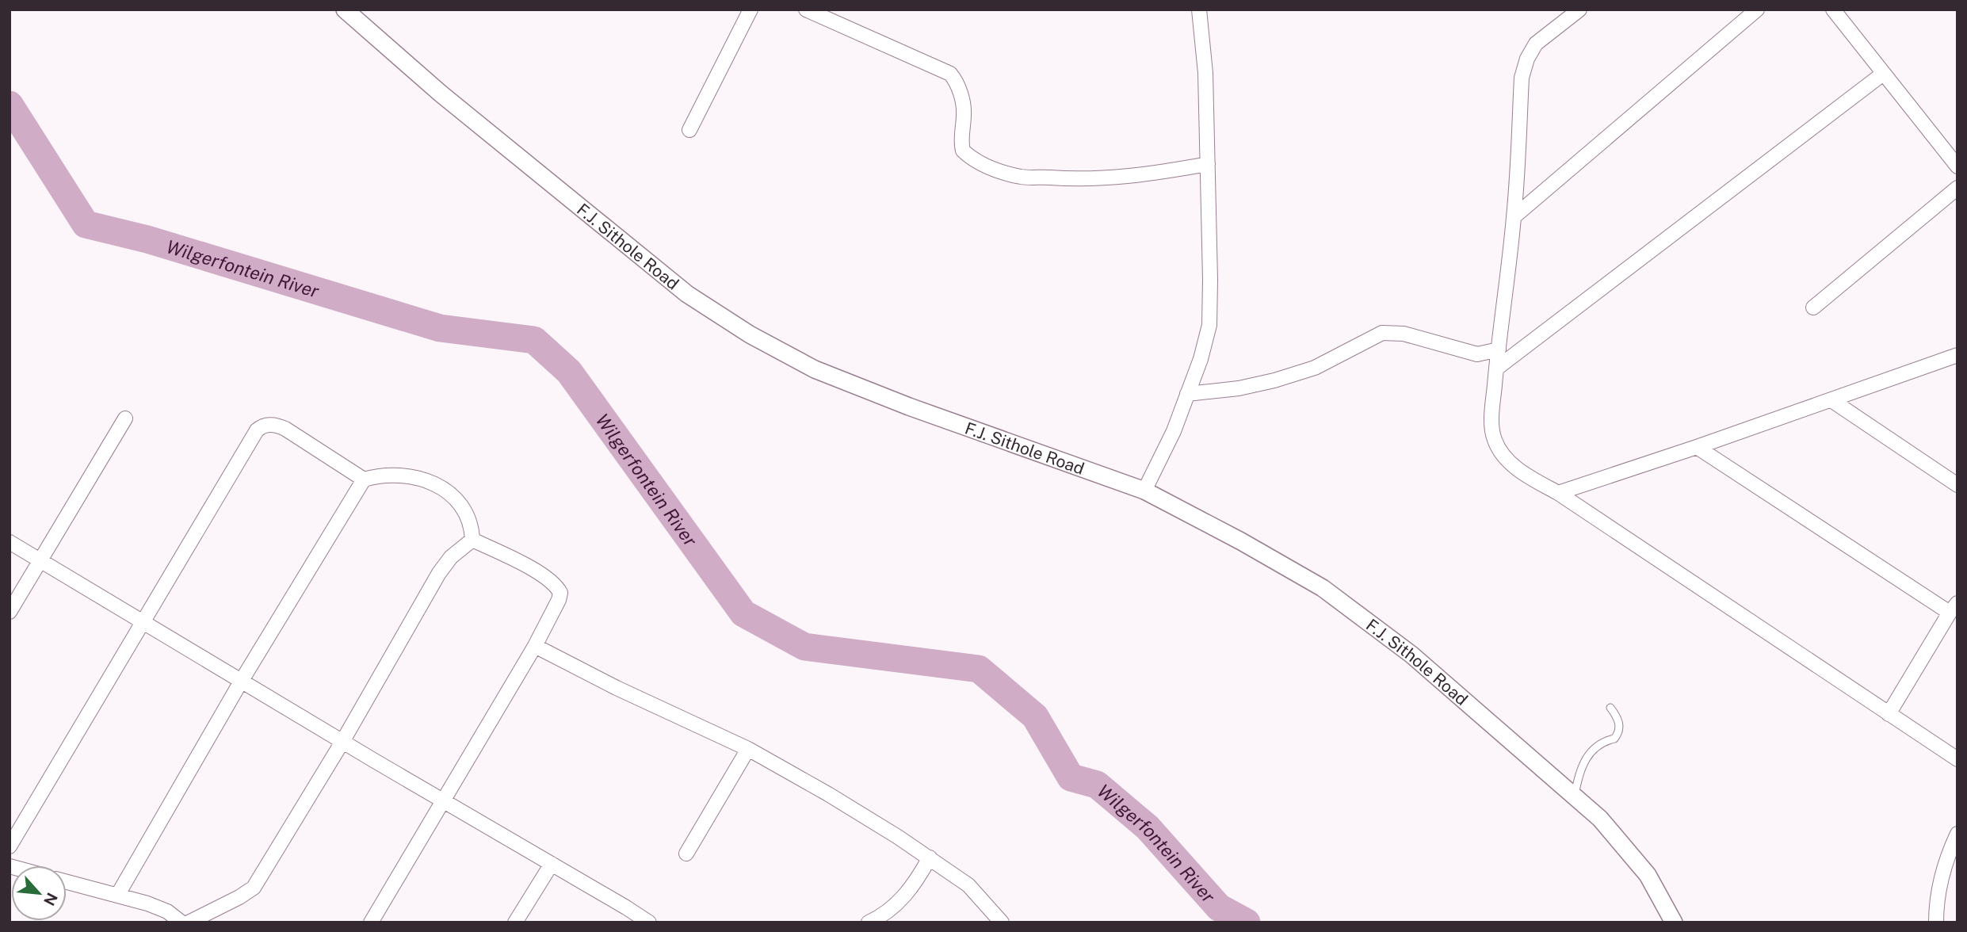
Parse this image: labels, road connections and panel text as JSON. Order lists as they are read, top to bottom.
{
  "streets": {
    "street": ["F.J. Sithole Road"]
  },
  "water": ["Wilgerfontein River"],
  "north": "bottom right"
}
